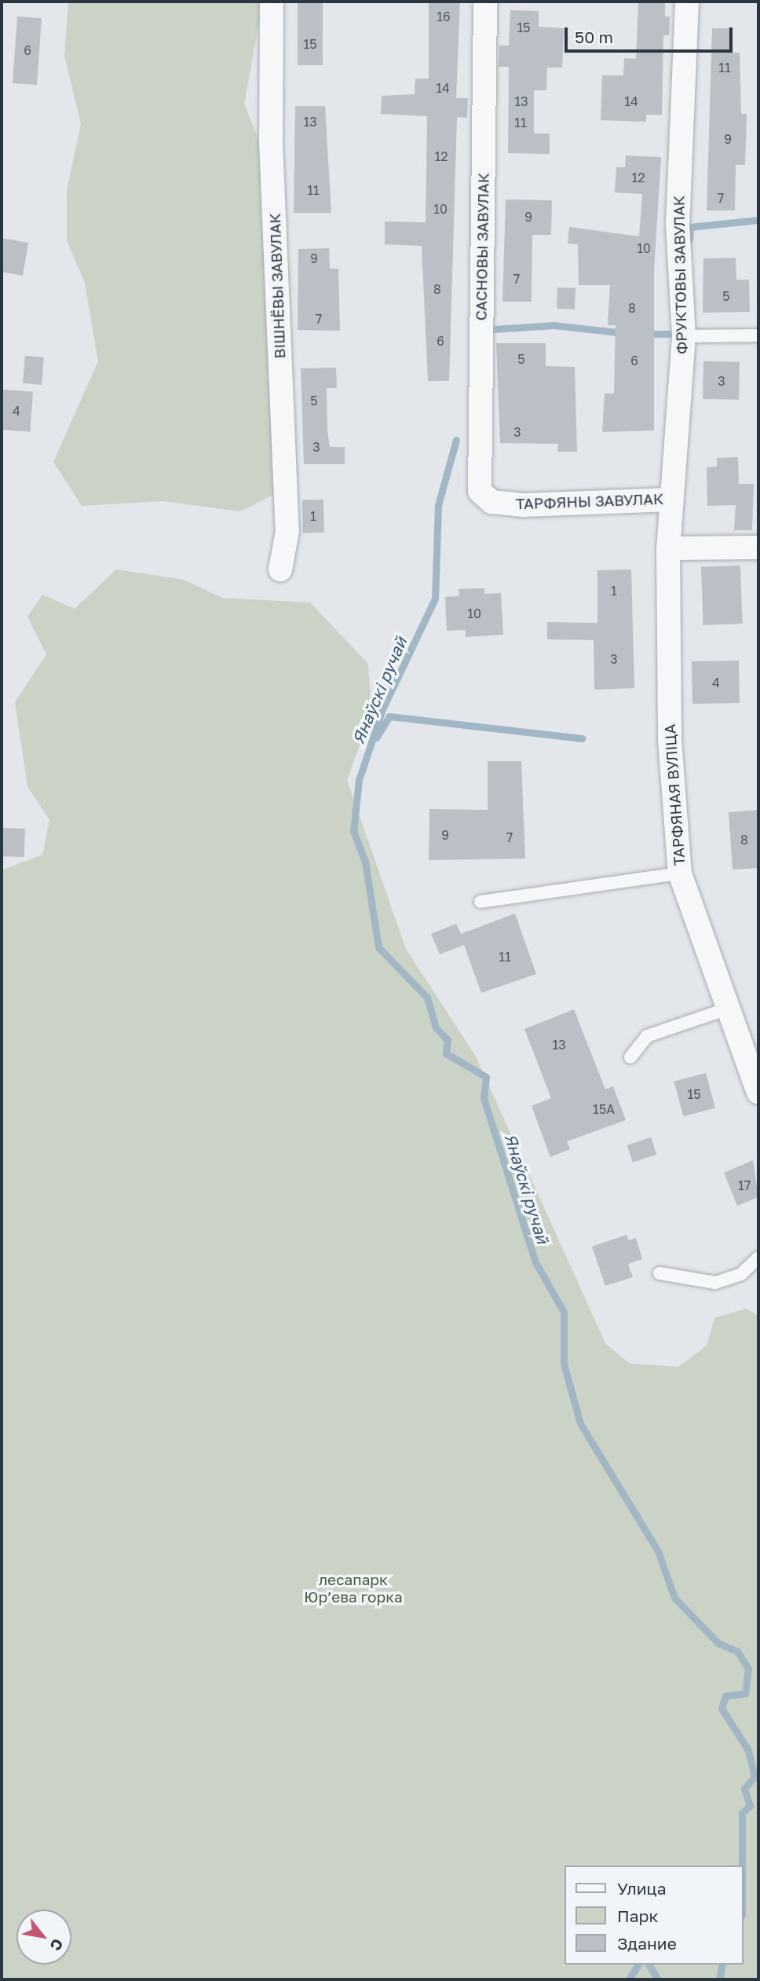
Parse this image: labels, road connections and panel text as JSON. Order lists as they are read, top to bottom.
{
  "streets": {
    "street": [
      "САСНОВЫ ЗАВУЛАК",
      "ФРУКТОВЫ ЗАВУЛАК",
      "ВІШНЁВЫ ЗАВУЛАК",
      "ТАРФЯНЫ ЗАВУЛАК",
      "ТАРФЯНАЯ ВУЛІЦА"
    ]
  },
  "crossings": [
    ["САСНОВЫ ЗАВУЛАК", "ТАРФЯНЫ ЗАВУЛАК"],
    ["ФРУКТОВЫ ЗАВУЛАК", "ТАРФЯНЫ ЗАВУЛАК"],
    ["ФРУКТОВЫ ЗАВУЛАК", "ТАРФЯНАЯ ВУЛІЦА"]
  ],
  "water": ["Янаўскі ручай"],
  "parks": ["лесапарк Юрʼева горка"],
  "house_numbers": [
    "16",
    "15",
    "15",
    "6",
    "11",
    "14",
    "13",
    "14",
    "13",
    "11",
    "9",
    "12",
    "12",
    "11",
    "7",
    "10",
    "9",
    "10",
    "9",
    "7",
    "8",
    "5",
    "8",
    "7",
    "6",
    "5",
    "6",
    "3",
    "5",
    "4",
    "3",
    "3",
    "1",
    "1",
    "10",
    "3",
    "4",
    "9",
    "7",
    "8",
    "11",
    "13",
    "15",
    "15А",
    "17"
  ],
  "legend": ["Улица", "Парк", "Здание"],
  "scale_bar": "50 m",
  "north": "bottom right"
}
